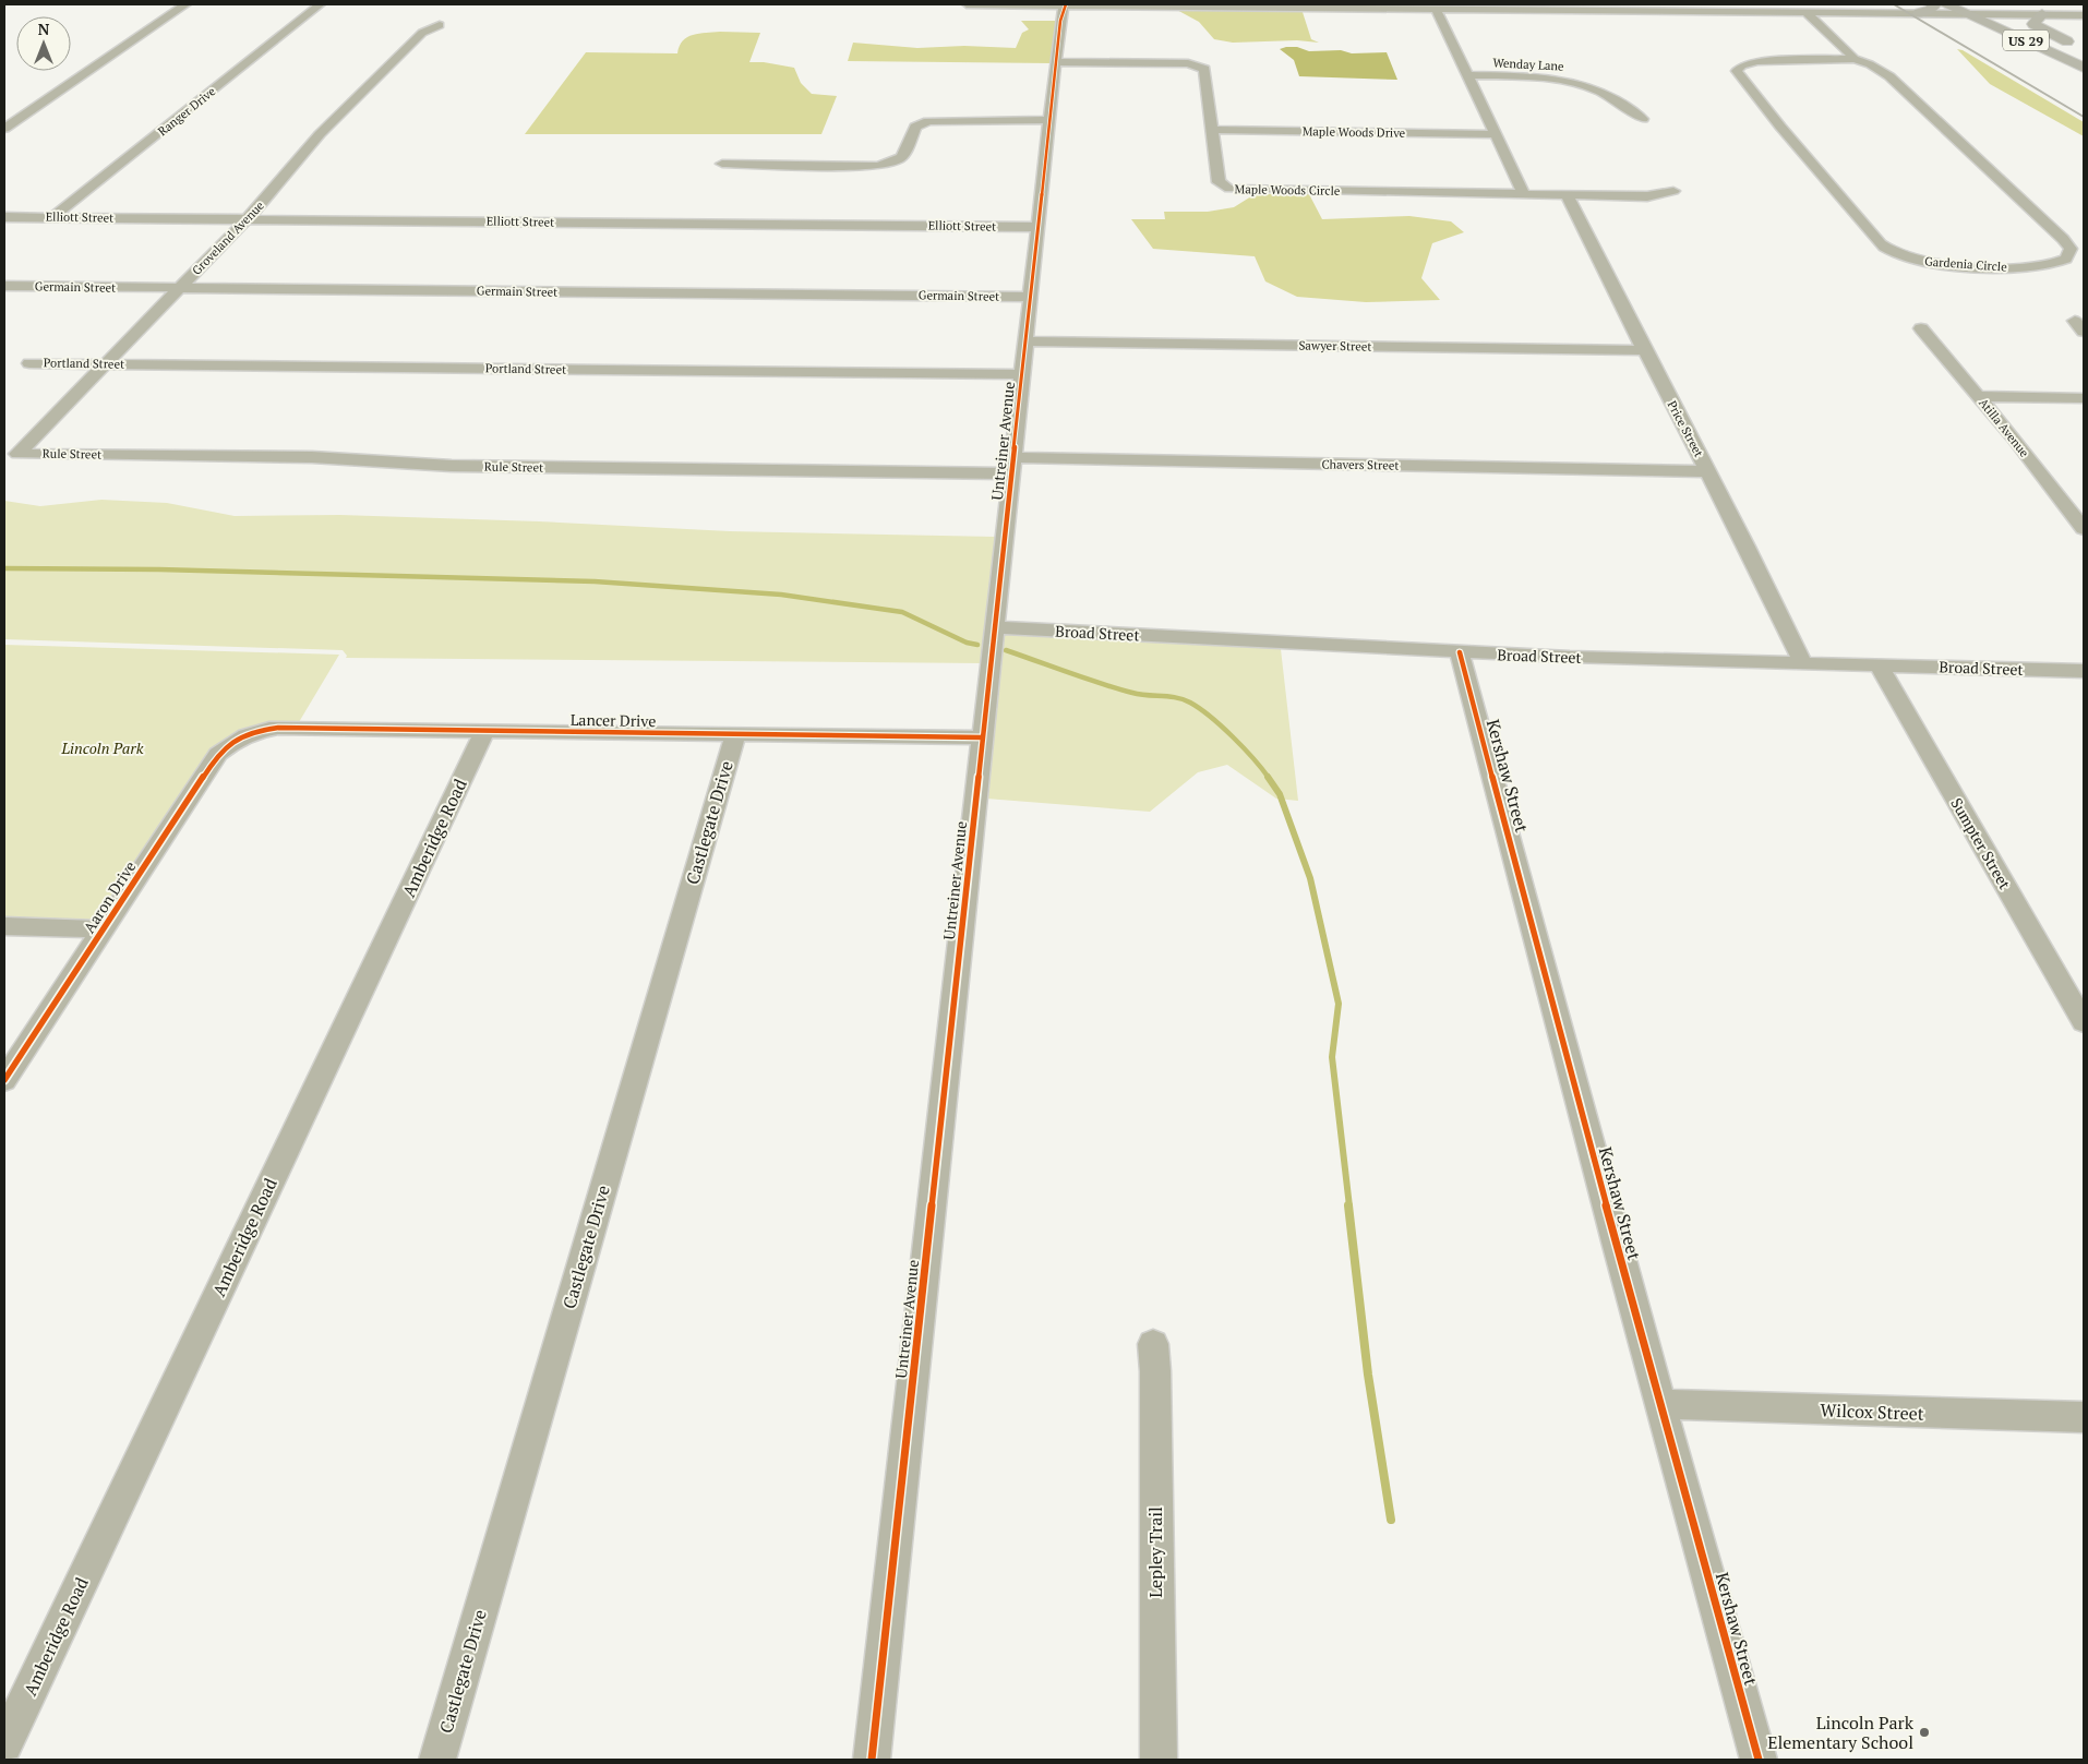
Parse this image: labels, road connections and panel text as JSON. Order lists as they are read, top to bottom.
{
  "streets": {
    "highway": ["US 29"],
    "street": [
      "Wenday Lane",
      "Ranger Drive",
      "Maple Woods Drive",
      "Maple Woods Circle",
      "Elliott Street",
      "Groveland Avenue",
      "Gardenia Circle",
      "Germain Street",
      "Sawyer Street",
      "Portland Street",
      "Atilla Avenue",
      "Price Street",
      "Untreiner Avenue",
      "Rule Street",
      "Chavers Street",
      "Broad Street",
      "Lancer Drive",
      "Kershaw Street",
      "Castlegate Drive",
      "Amberidge Road",
      "Sumpter Street",
      "Aaron Drive",
      "Wilcox Street",
      "Lepley Trail"
    ]
  },
  "crossings": [
    ["Ranger Drive", "Elliott Street"],
    ["Maple Woods Drive", "Maple Woods Circle"],
    ["Maple Woods Circle", "Price Street"],
    ["Maple Woods Circle", "Untreiner Avenue"],
    ["Elliott Street", "Groveland Avenue"],
    ["Elliott Street", "Untreiner Avenue"],
    ["Groveland Avenue", "Germain Street"],
    ["Groveland Avenue", "Portland Street"],
    ["Groveland Avenue", "Rule Street"],
    ["Germain Street", "Untreiner Avenue"],
    ["Sawyer Street", "Price Street"],
    ["Sawyer Street", "Untreiner Avenue"],
    ["Portland Street", "Untreiner Avenue"],
    ["Price Street", "Chavers Street"],
    ["Price Street", "Broad Street"],
    ["Untreiner Avenue", "Rule Street"],
    ["Untreiner Avenue", "Chavers Street"],
    ["Untreiner Avenue", "Broad Street"],
    ["Untreiner Avenue", "Lancer Drive"],
    ["Rule Street", "Chavers Street"],
    ["Broad Street", "Kershaw Street"],
    ["Broad Street", "Sumpter Street"],
    ["Lancer Drive", "Castlegate Drive"],
    ["Lancer Drive", "Amberidge Road"],
    ["Lancer Drive", "Aaron Drive"],
    ["Kershaw Street", "Wilcox Street"]
  ],
  "parks": ["Lincoln Park"],
  "places": ["Lincoln Park Elementary School"],
  "north": "top"
}
